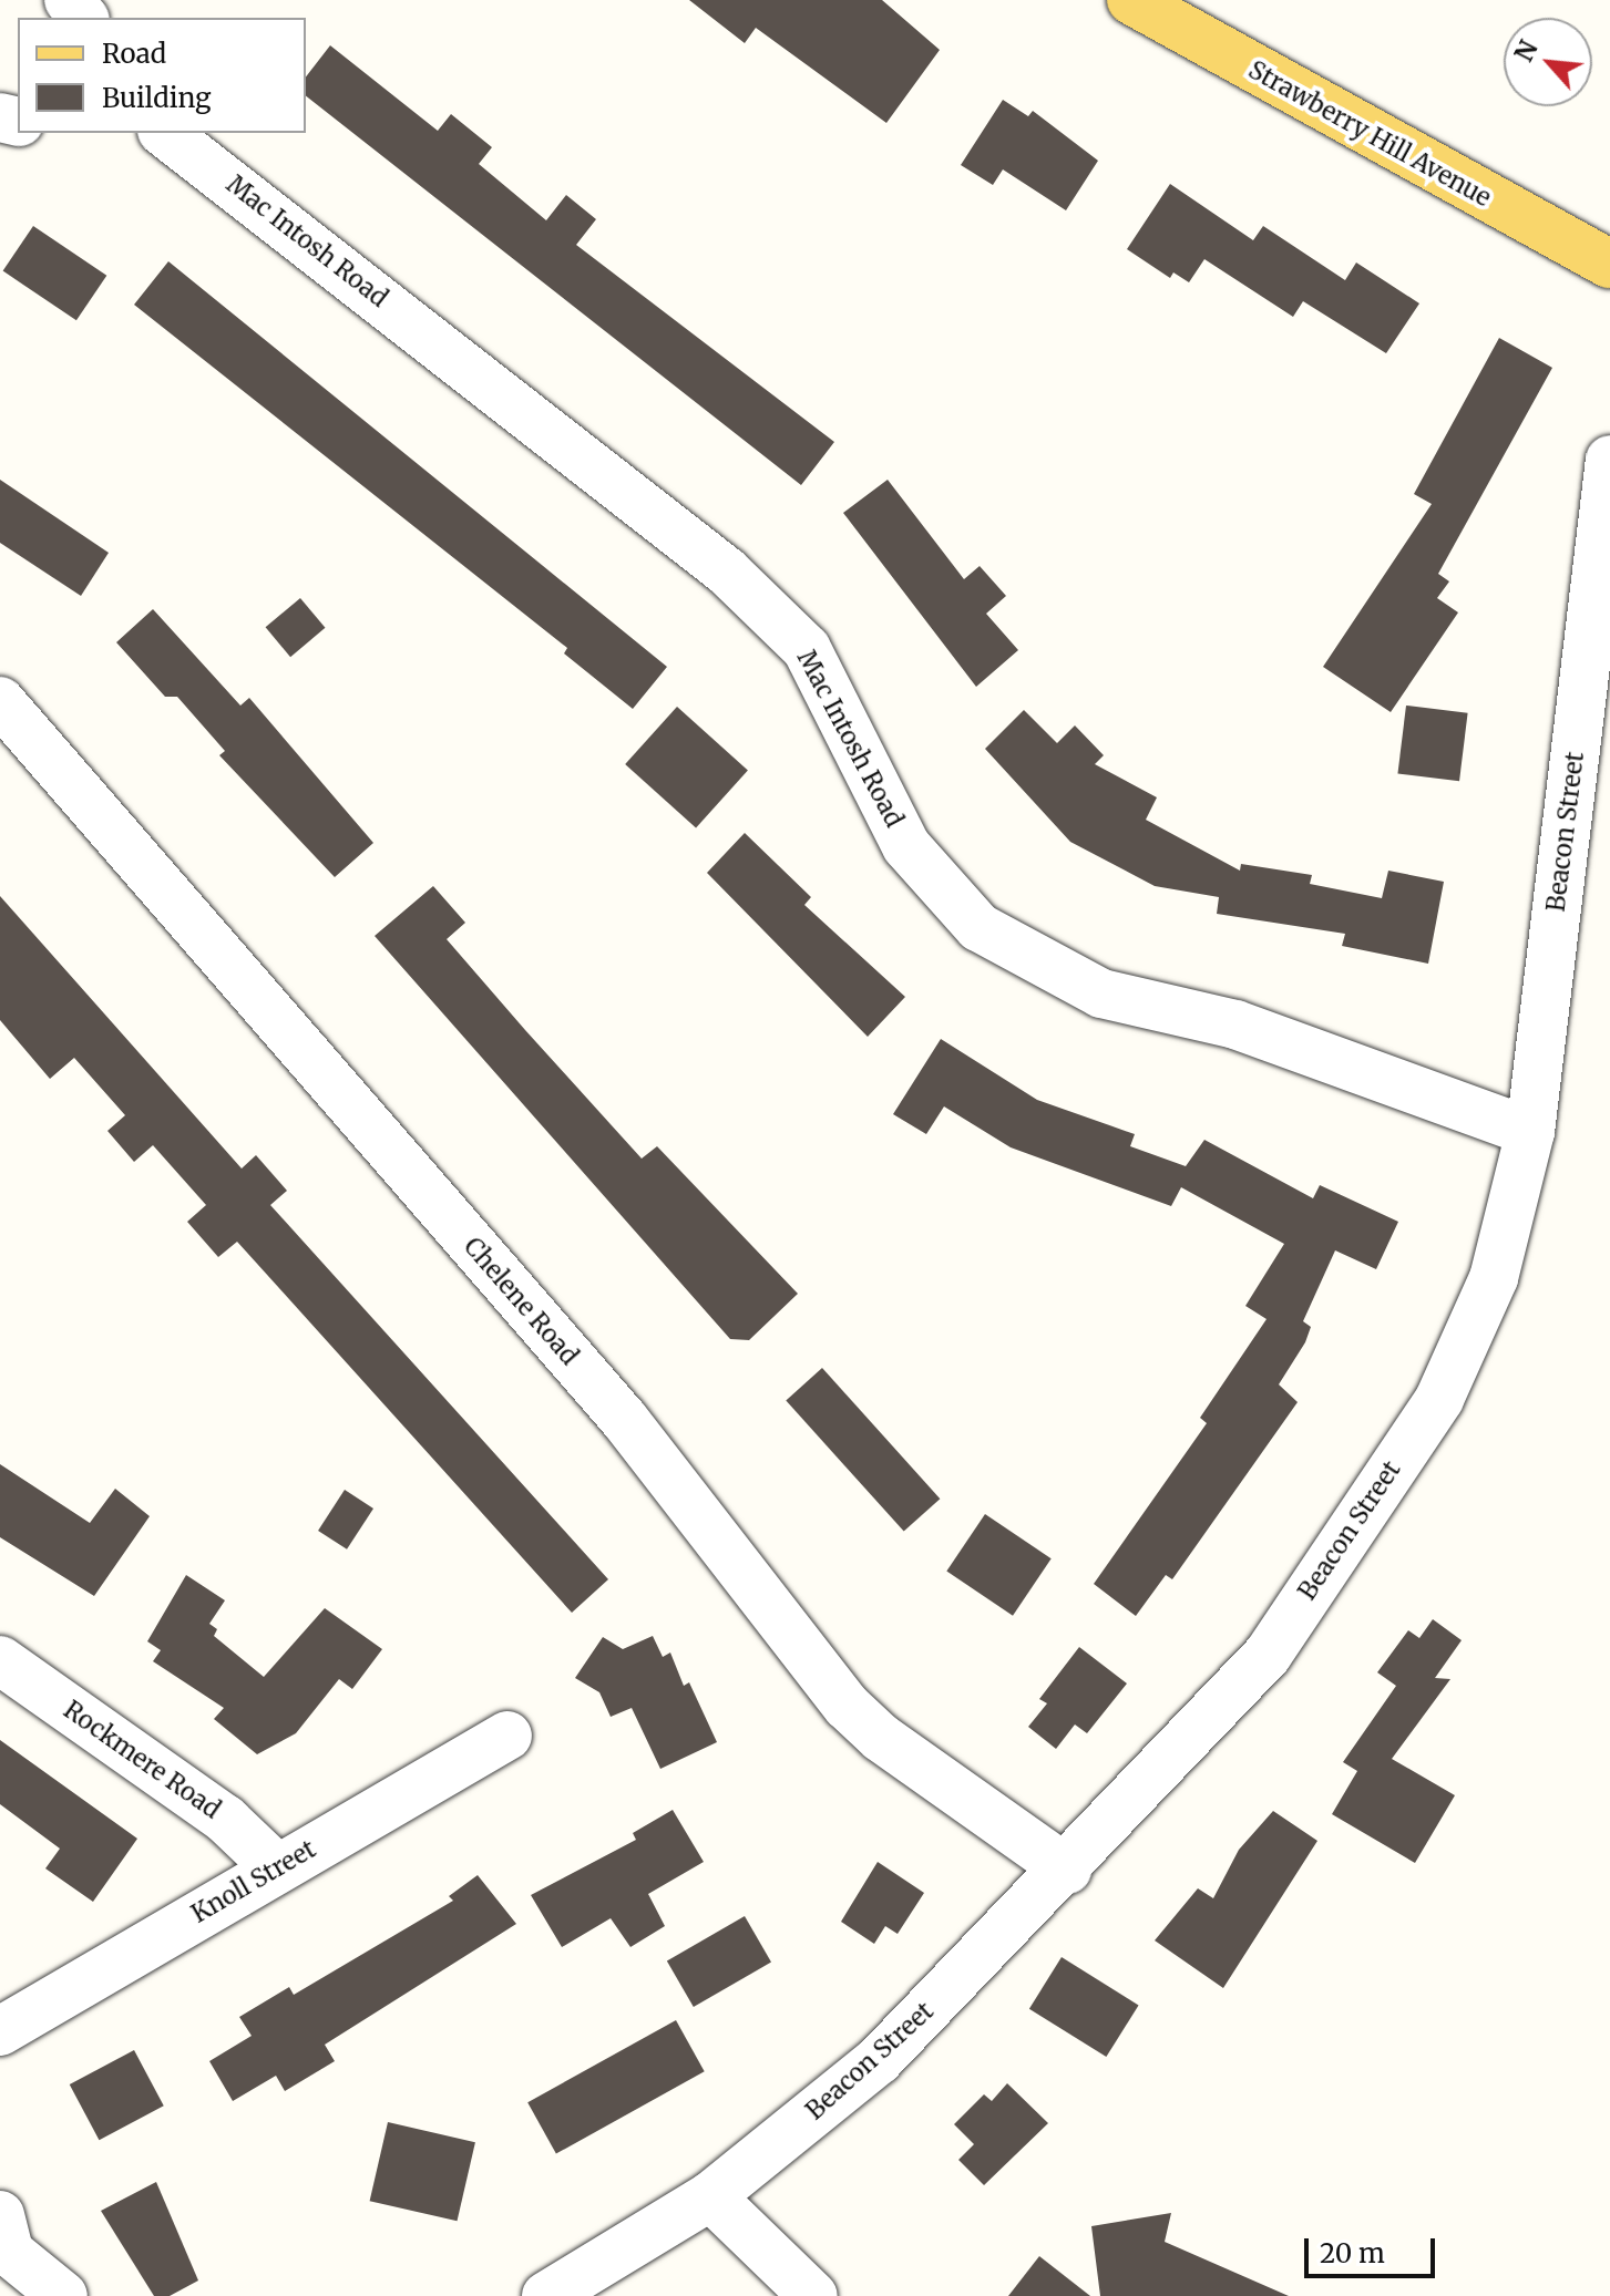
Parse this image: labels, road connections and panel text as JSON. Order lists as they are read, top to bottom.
{
  "streets": {
    "main road": ["Strawberry Hill Avenue"],
    "street": [
      "Mac Intosh Road",
      "Beacon Street",
      "Chelene Road",
      "Rockmere Road",
      "Knoll Street"
    ]
  },
  "crossings": [
    ["Mac Intosh Road", "Beacon Street"],
    ["Beacon Street", "Chelene Road"],
    ["Rockmere Road", "Knoll Street"]
  ],
  "legend": ["Road", "Building"],
  "scale_bar": "20 m",
  "north": "top left"
}
